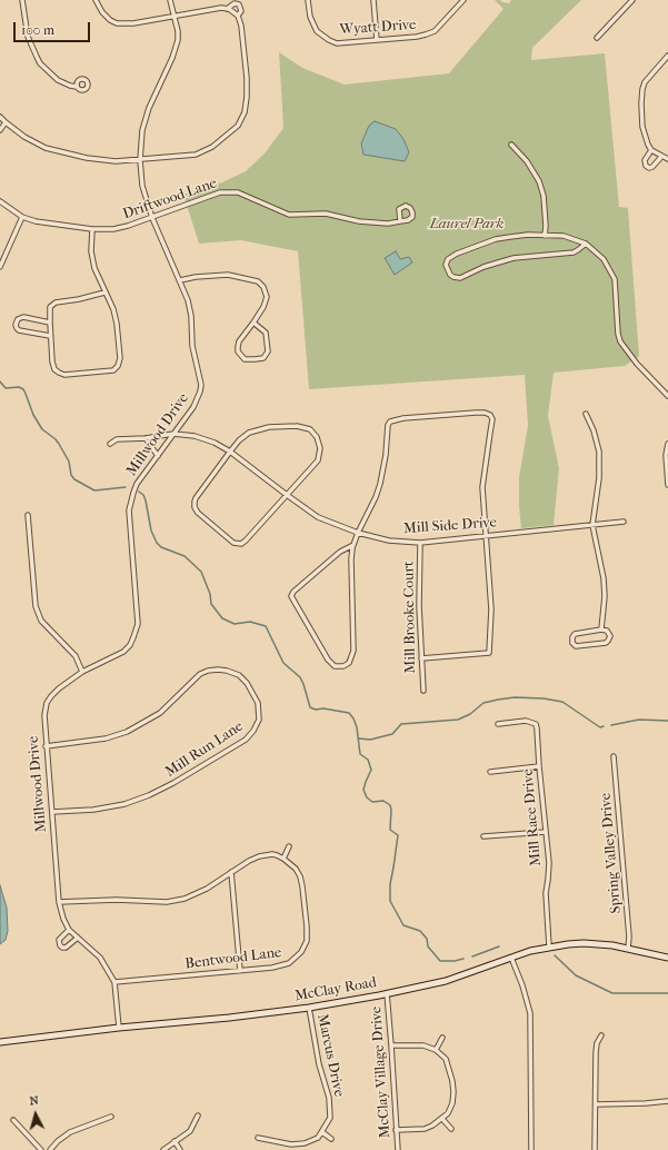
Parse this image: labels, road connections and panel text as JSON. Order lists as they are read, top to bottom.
{
  "streets": {
    "main road": ["McClay Road"],
    "street": [
      "Wyatt Drive",
      "Driftwood Lane",
      "Millwood Drive",
      "Mill Side Drive",
      "Mill Brooke Court",
      "Mill Run Lane",
      "Mill Race Drive",
      "Spring Valley Drive",
      "Bentwood Lane",
      "Marcus Drive",
      "McClay Village Drive"
    ]
  },
  "crossings": [
    ["Driftwood Lane", "Millwood Drive"],
    ["Millwood Drive", "Mill Side Drive"],
    ["Millwood Drive", "Mill Run Lane"],
    ["Millwood Drive", "Bentwood Lane"],
    ["Millwood Drive", "McClay Road"],
    ["Mill Side Drive", "Mill Brooke Court"],
    ["Mill Race Drive", "McClay Road"],
    ["Spring Valley Drive", "McClay Road"],
    ["McClay Road", "Marcus Drive"],
    ["McClay Road", "McClay Village Drive"]
  ],
  "parks": ["Laurel Park"],
  "scale_bar": "100 m",
  "north": "top"
}
